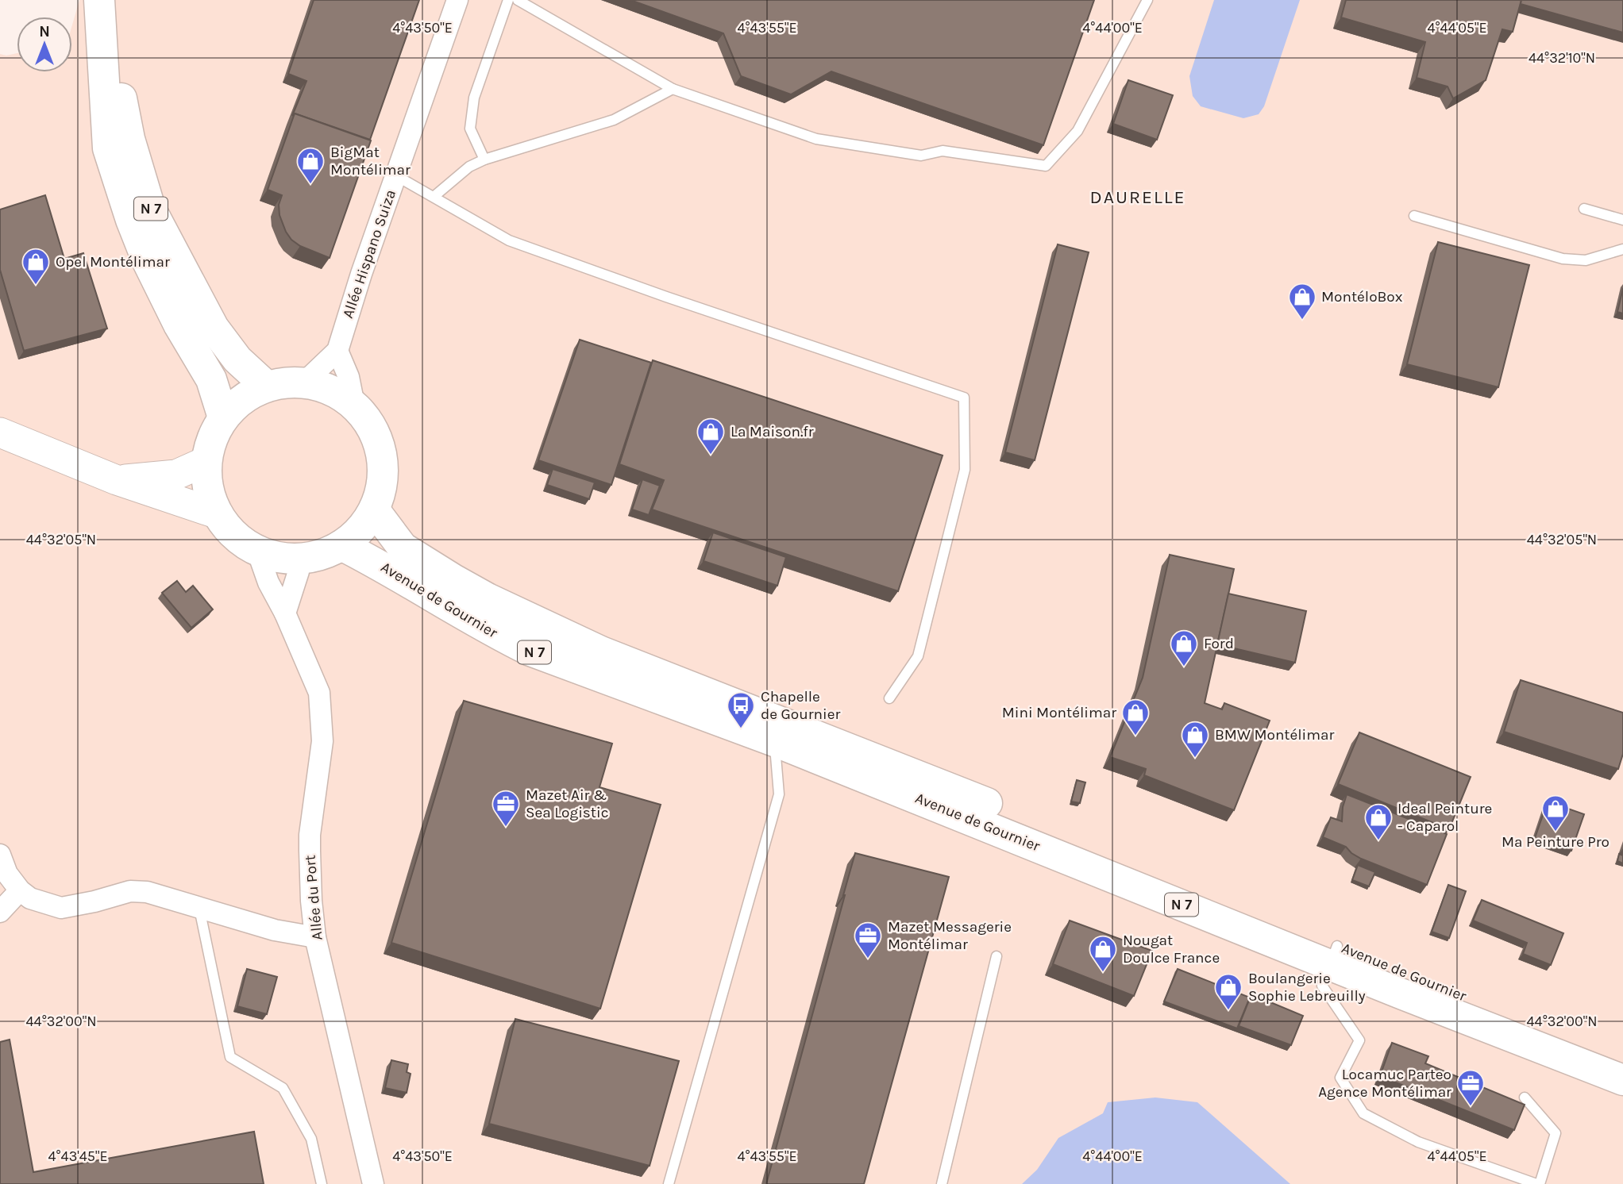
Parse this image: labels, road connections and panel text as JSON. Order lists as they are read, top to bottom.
{
  "streets": {
    "main road": ["N 7", "Avenue de Gournier"],
    "street": ["Allée Hispano Suiza", "Allée du Port"]
  },
  "crossings": [
    ["N 7", "Allée Hispano Suiza"],
    ["N 7", "Avenue de Gournier"],
    ["N 7", "Allée du Port"],
    ["Allée Hispano Suiza", "Avenue de Gournier"],
    ["Allée Hispano Suiza", "Allée du Port"],
    ["Avenue de Gournier", "Allée du Port"]
  ],
  "districts": ["DAURELLE"],
  "places": {
    "shop": [
      "BigMat Montélimar",
      "Opel Montélimar",
      "MontéloBox",
      "La Maison.fr",
      "Ford",
      "Mini Montélimar",
      "BMW Montélimar",
      "Ma Peinture Pro",
      "Ideal Peinture - Caparol",
      "Nougat Doulce France",
      "Boulangerie Sophie Lebreuilly"
    ],
    "bus stop": ["Chapelle de Gournier"],
    "office": ["Mazet Air & Sea Logistic", "Mazet Messagerie Montélimar", "Locamuc Parteo Agence Montélimar"]
  },
  "north": "top",
  "coordinates": [
    "4°43'50\"E",
    "4°43'55\"E",
    "4°44'00\"E",
    "4°44'05\"E",
    "44°32'10\"N",
    "44°32'05\"N",
    "44°32'00\"N",
    "4°43'45\"E"
  ]
}
